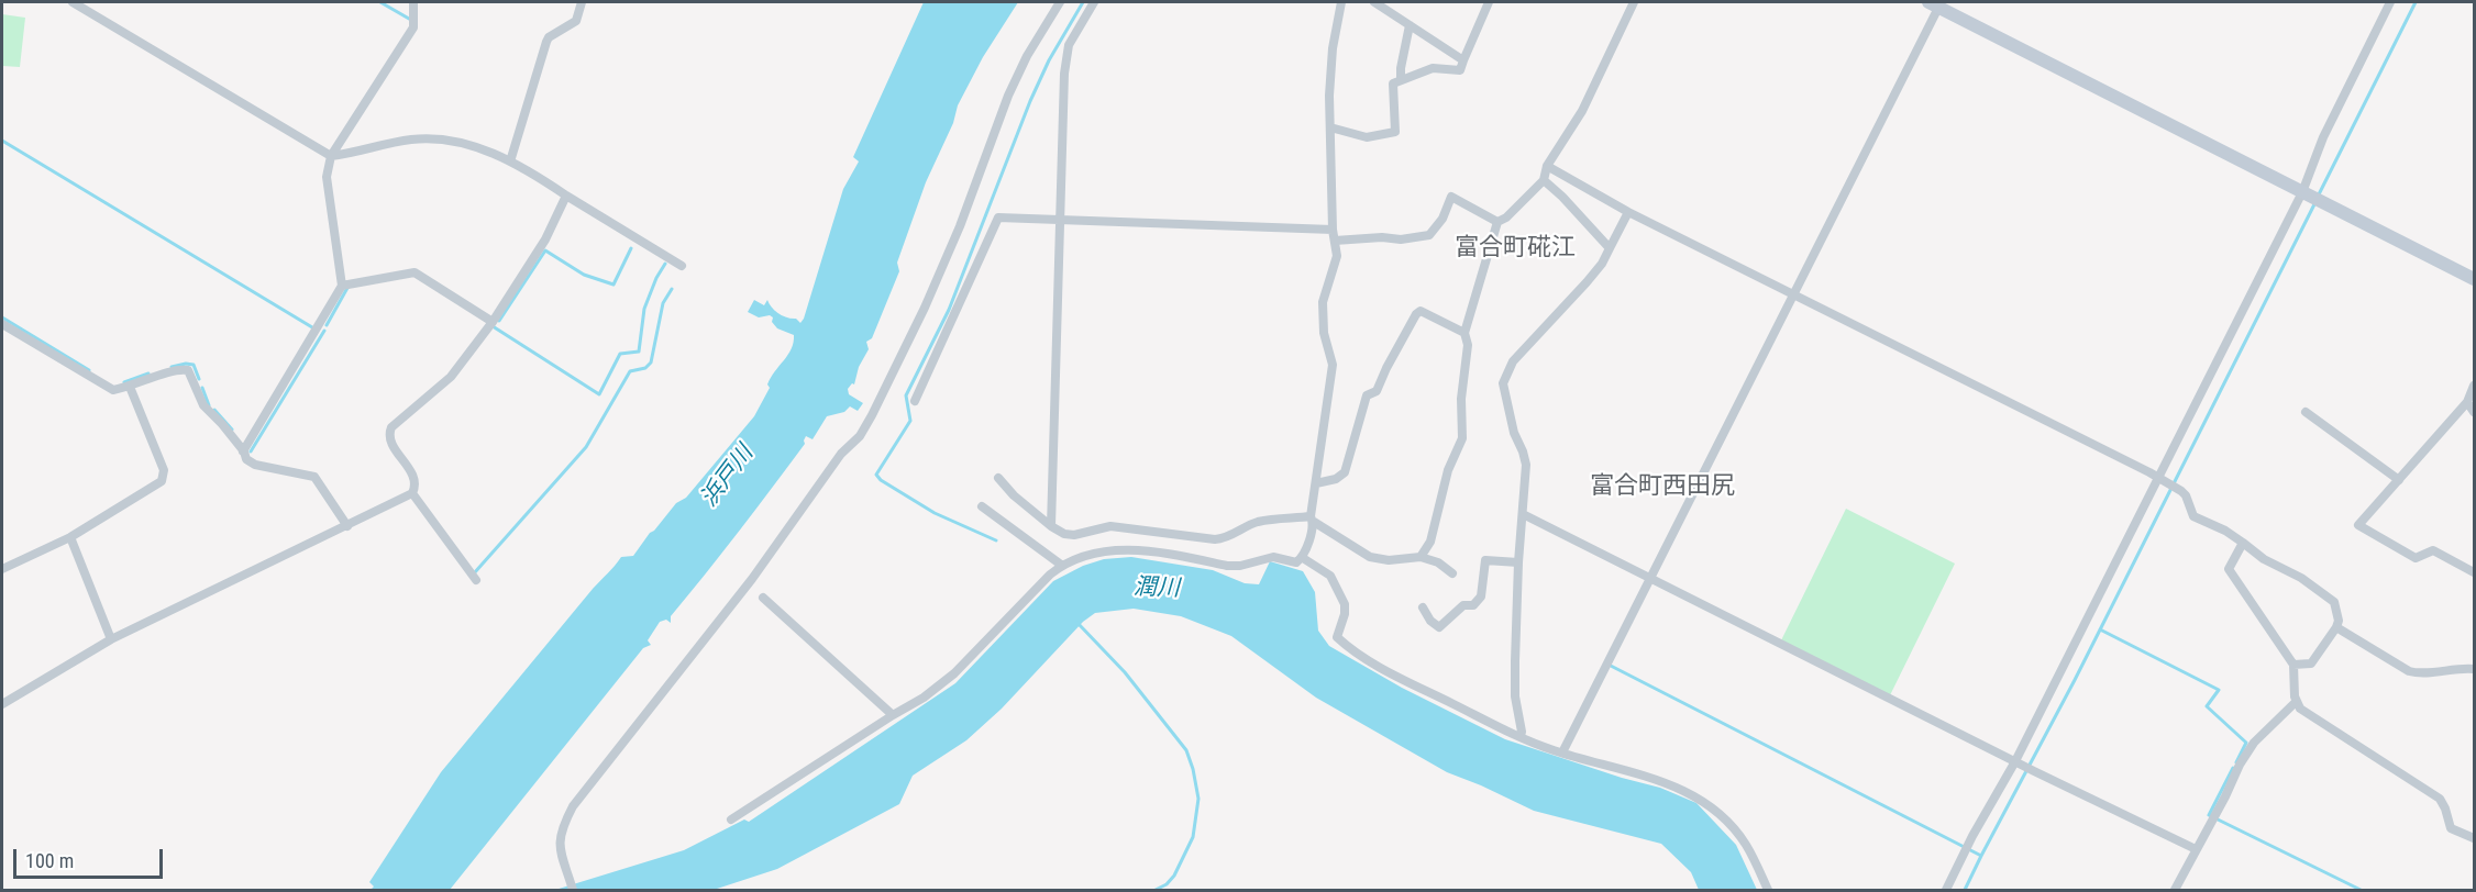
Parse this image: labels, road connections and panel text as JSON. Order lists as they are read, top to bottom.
{
  "districts": ["富合町硴江", "富合町西田尻"],
  "water": ["浜戸川", "潤川"],
  "scale_bar": "100 m"
}
